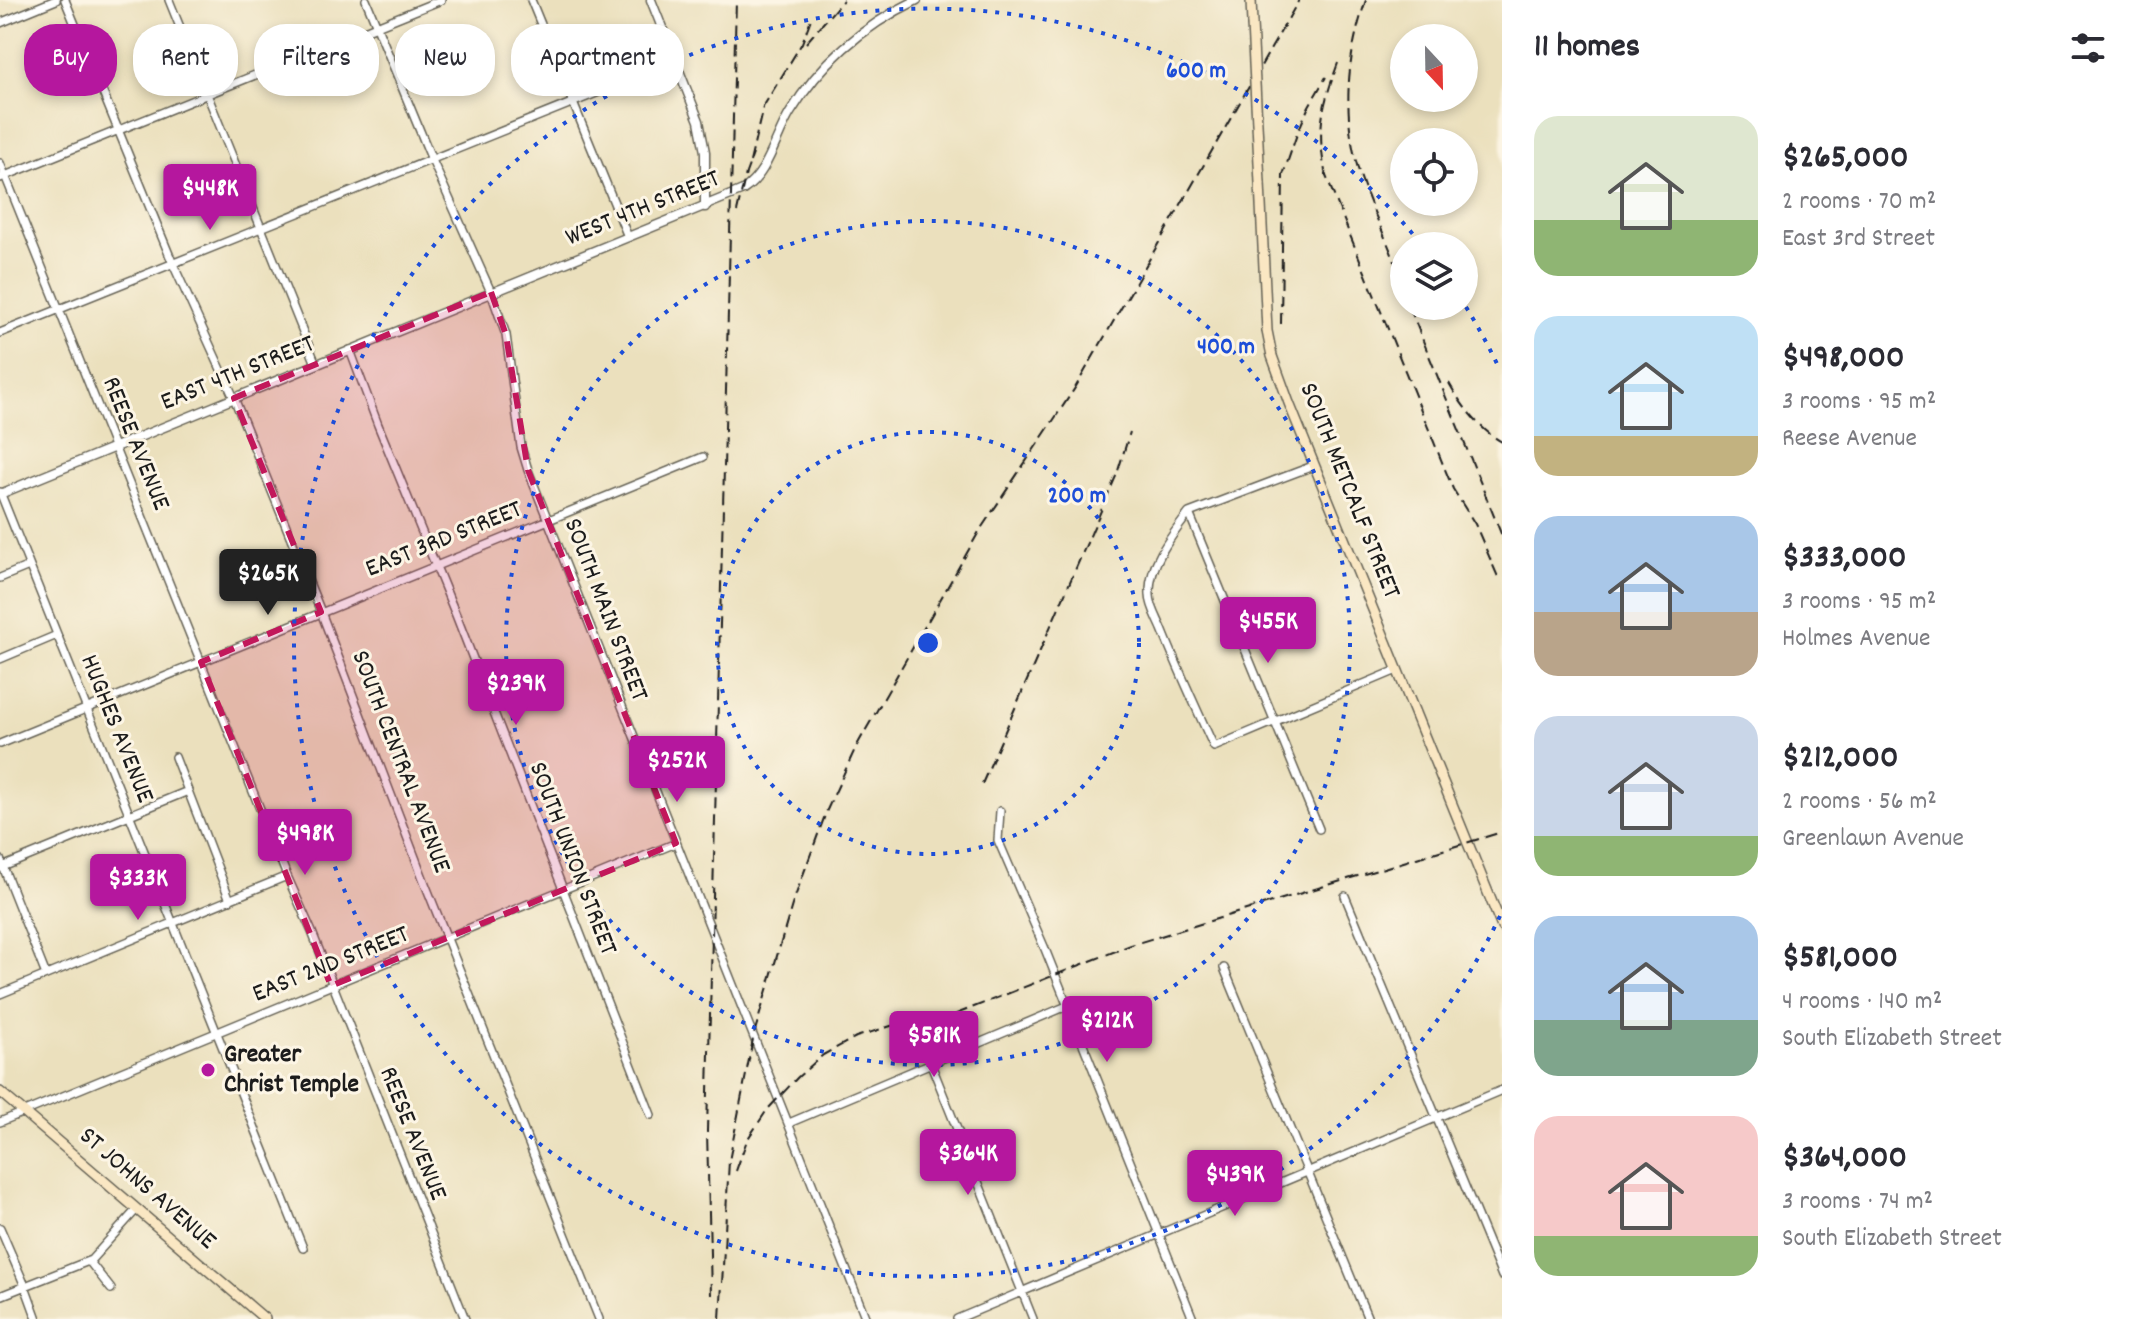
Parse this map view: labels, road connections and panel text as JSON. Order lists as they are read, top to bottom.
{
  "streets": {
    "main road": ["SOUTH METCALF STREET", "ST JOHNS AVENUE"],
    "street": [
      "WEST 4TH STREET",
      "EAST 4TH STREET",
      "REESE AVENUE",
      "EAST 3RD STREET",
      "SOUTH MAIN STREET",
      "HUGHES AVENUE",
      "SOUTH CENTRAL AVENUE",
      "SOUTH UNION STREET",
      "EAST 2ND STREET"
    ]
  },
  "crossings": [
    ["WEST 4TH STREET", "EAST 4TH STREET"],
    ["WEST 4TH STREET", "SOUTH MAIN STREET"],
    ["EAST 4TH STREET", "REESE AVENUE"],
    ["EAST 4TH STREET", "SOUTH MAIN STREET"],
    ["EAST 4TH STREET", "HUGHES AVENUE"],
    ["EAST 4TH STREET", "SOUTH CENTRAL AVENUE"],
    ["EAST 4TH STREET", "SOUTH UNION STREET"],
    ["REESE AVENUE", "EAST 3RD STREET"],
    ["REESE AVENUE", "EAST 2ND STREET"],
    ["EAST 3RD STREET", "SOUTH MAIN STREET"],
    ["EAST 3RD STREET", "HUGHES AVENUE"],
    ["EAST 3RD STREET", "SOUTH CENTRAL AVENUE"],
    ["EAST 3RD STREET", "SOUTH UNION STREET"],
    ["SOUTH MAIN STREET", "EAST 2ND STREET"],
    ["HUGHES AVENUE", "EAST 2ND STREET"],
    ["SOUTH CENTRAL AVENUE", "EAST 2ND STREET"],
    ["SOUTH UNION STREET", "EAST 2ND STREET"],
    ["EAST 2ND STREET", "ST JOHNS AVENUE"]
  ],
  "places": ["Greater Christ Temple"],
  "north": "bottom",
  "page": {
    "heading": "11 homes",
    "chip": [
      "Buy",
      "Rent",
      "Filters",
      "New",
      "Apartment"
    ],
    "list": [
      {
        "name": "$265,000",
        "note": "2 rooms · 70 m² · East 3rd Street"
      },
      {
        "name": "$498,000",
        "note": "3 rooms · 95 m² · Reese Avenue"
      },
      {
        "name": "$333,000",
        "note": "3 rooms · 95 m² · Holmes Avenue"
      },
      {
        "name": "$212,000",
        "note": "2 rooms · 56 m² · Greenlawn Avenue"
      },
      {
        "name": "$581,000",
        "note": "4 rooms · 140 m² · South Elizabeth Street"
      },
      {
        "name": "$364,000",
        "note": "3 rooms · 74 m² · South Elizabeth Street"
      }
    ],
    "price": [
      "$448K",
      "$265K",
      "$455K",
      "$239K",
      "$252K",
      "$498K",
      "$333K",
      "$212K",
      "$581K",
      "$364K",
      "$439K"
    ]
  },
  "rings": ["600 m", "400 m", "200 m"]
}
